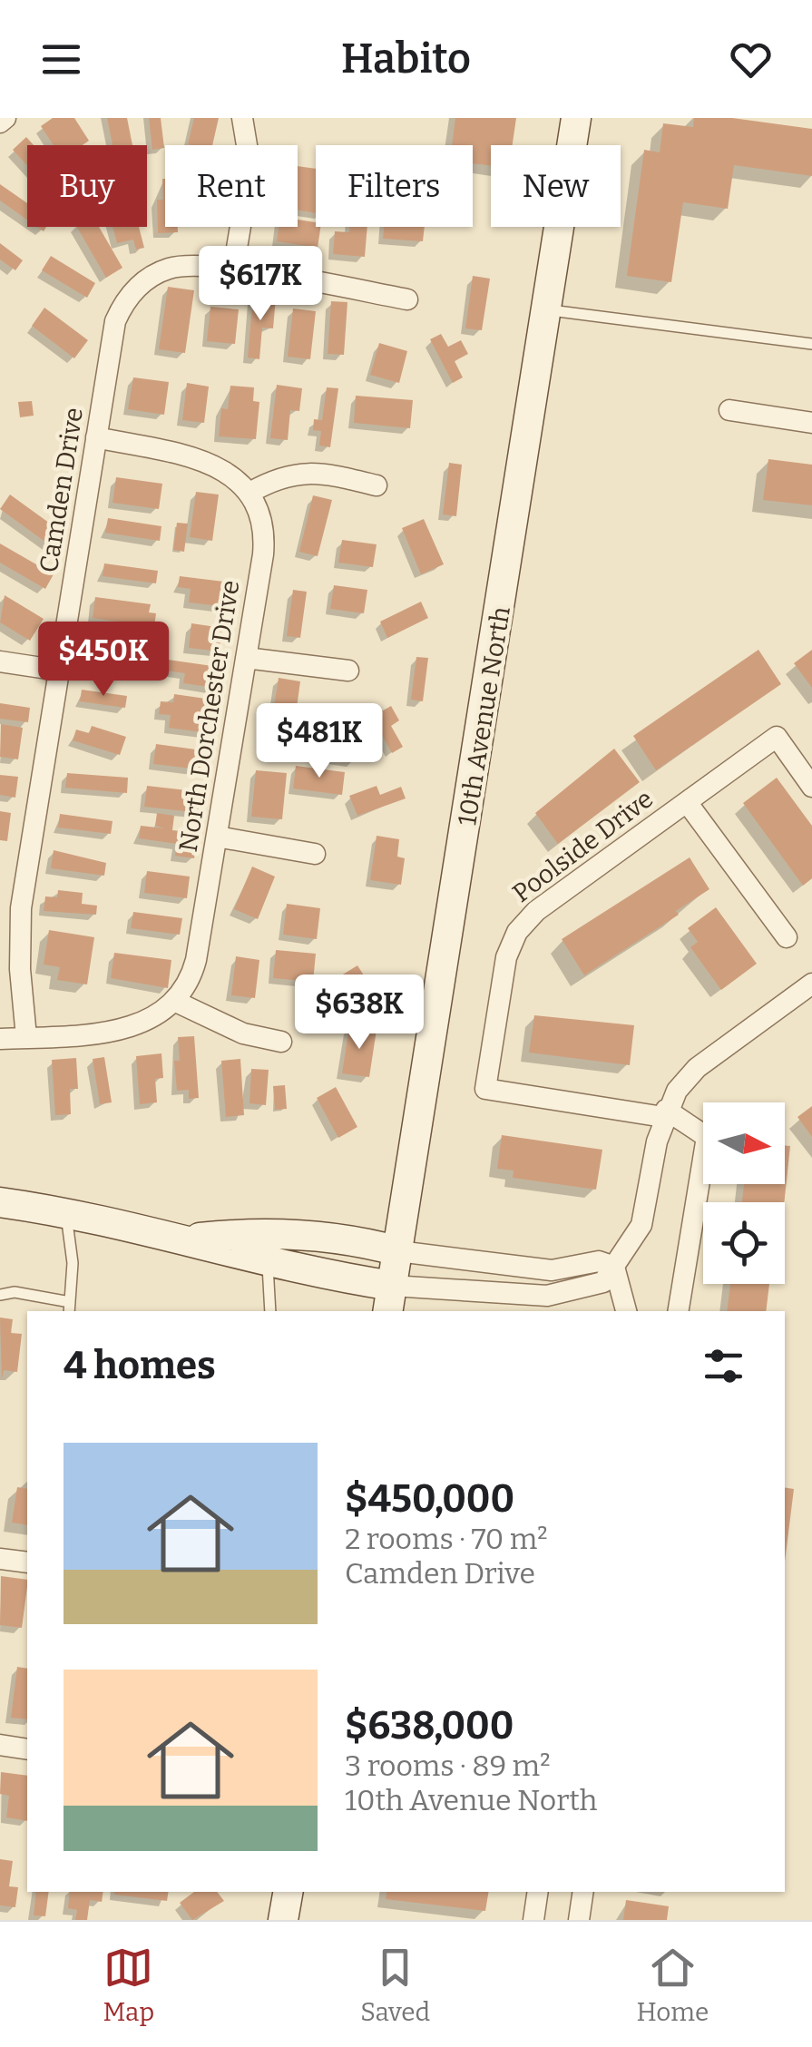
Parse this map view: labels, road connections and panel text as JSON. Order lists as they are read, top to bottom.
{
  "streets": {
    "street": [
      "Camden Drive",
      "North Dorchester Drive",
      "10th Avenue North",
      "Poolside Drive"
    ]
  },
  "north": "right",
  "page": {
    "header": "Habito",
    "chip": [
      "Buy",
      "Rent",
      "Filters",
      "New"
    ],
    "price": [
      "$617K",
      "$450K",
      "$481K",
      "$638K"
    ],
    "heading": "4 homes",
    "list": [
      {
        "name": "$450,000",
        "note": "2 rooms · 70 m² · Camden Drive"
      },
      {
        "name": "$638,000",
        "note": "3 rooms · 89 m² · 10th Avenue North"
      }
    ],
    "tabs": ["Map", "Saved", "Home"]
  }
}
